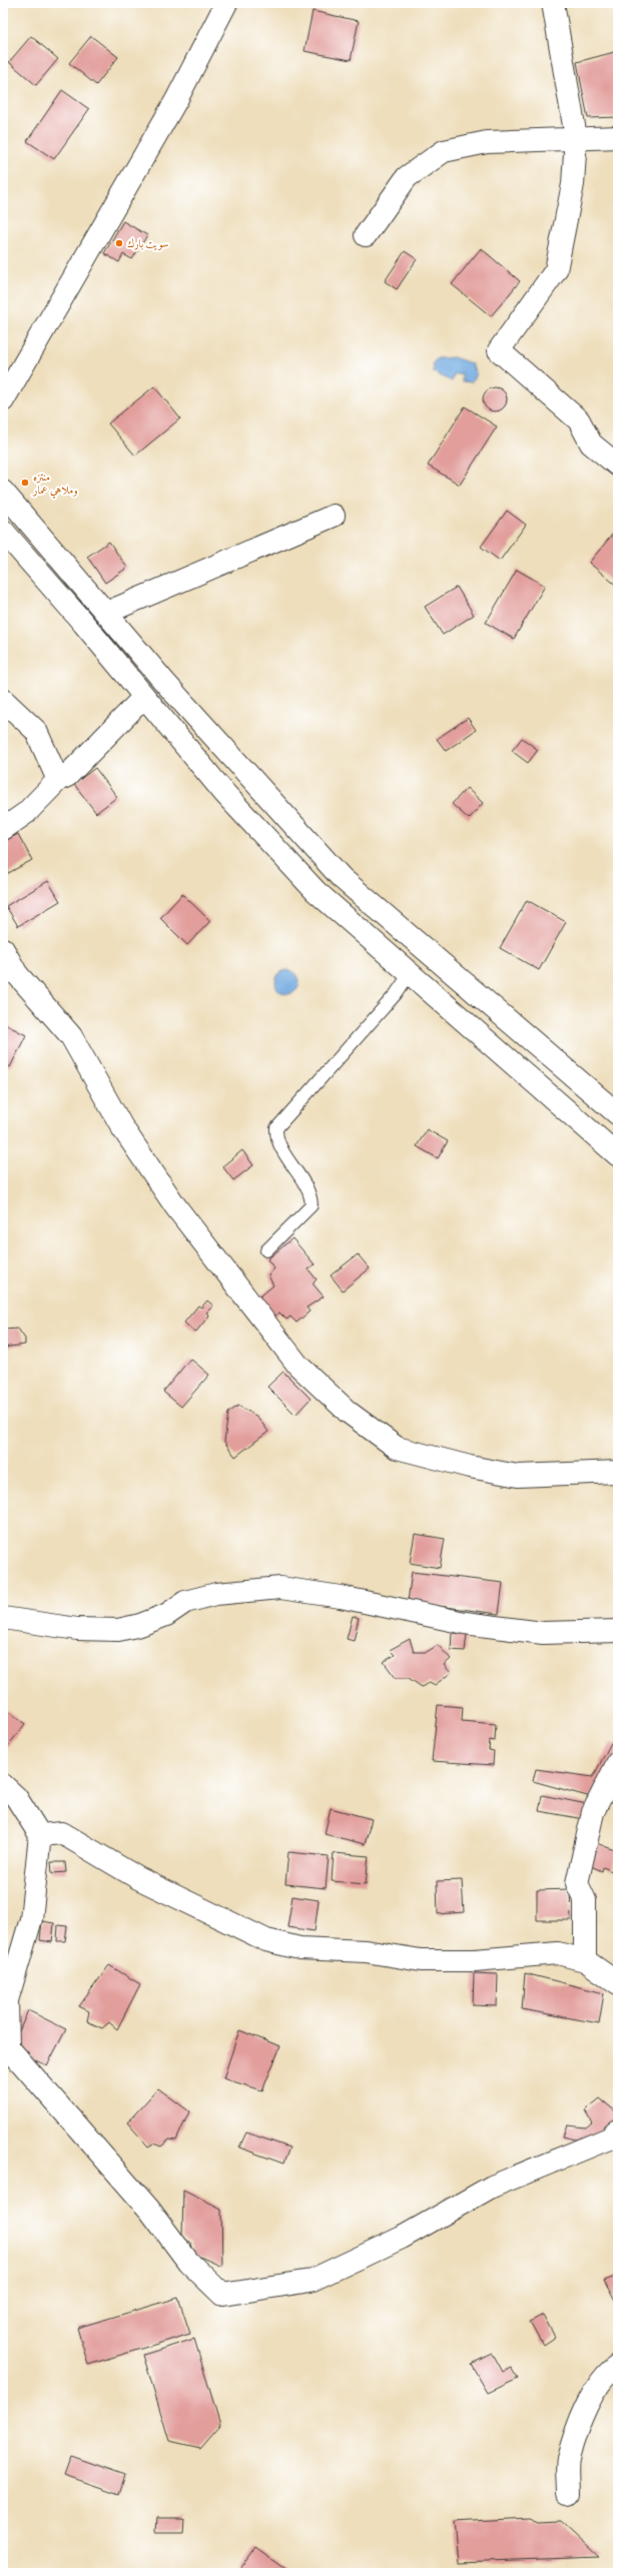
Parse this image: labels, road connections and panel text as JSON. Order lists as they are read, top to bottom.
{
  "places": ["سويت بارك", "منتزه وملاهي عمار"]
}
